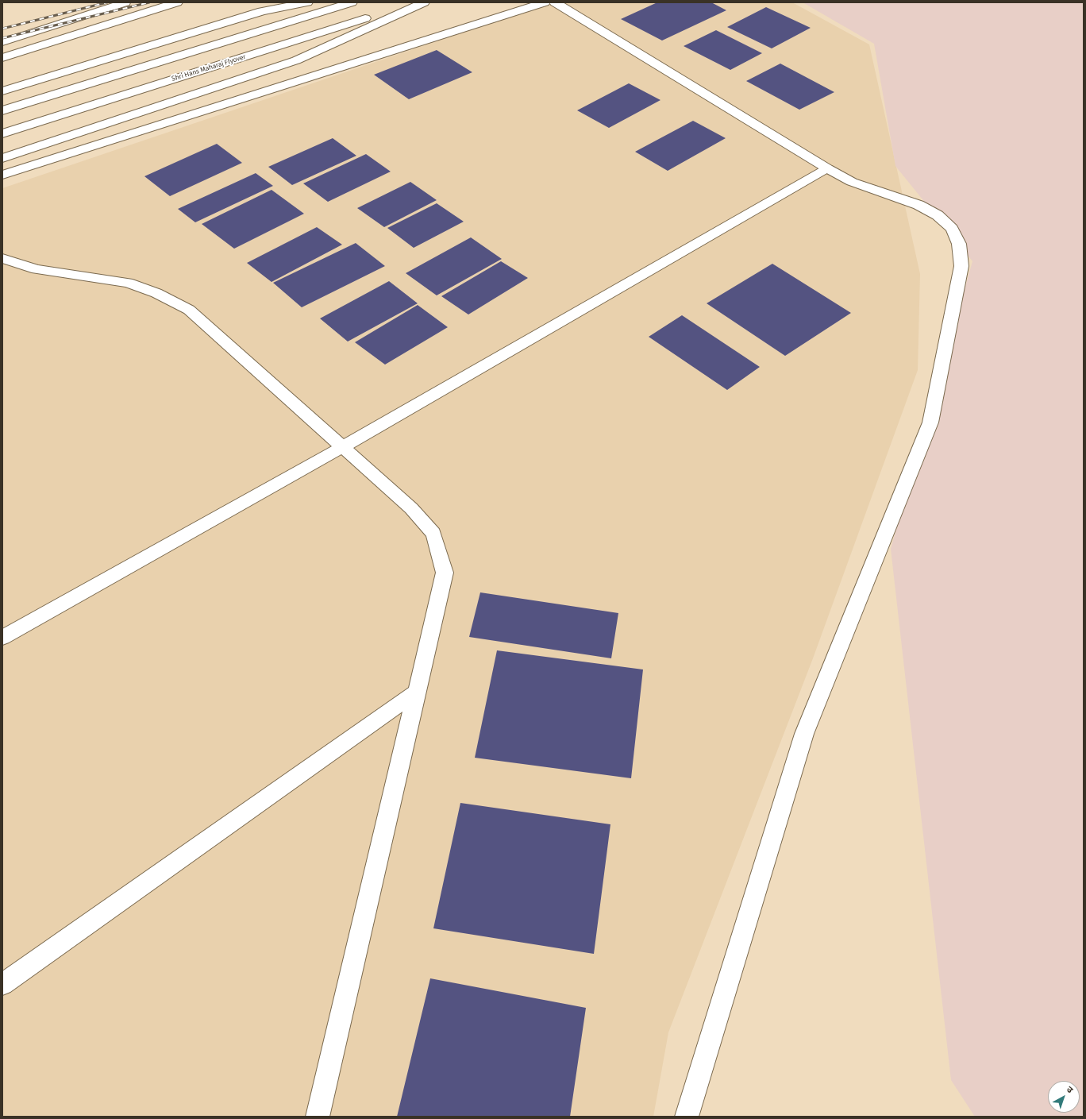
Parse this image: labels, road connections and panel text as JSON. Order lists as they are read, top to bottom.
{
  "streets": {
    "street": ["Shri Hans Maharaj Flyover"]
  },
  "north": "top right"
}
